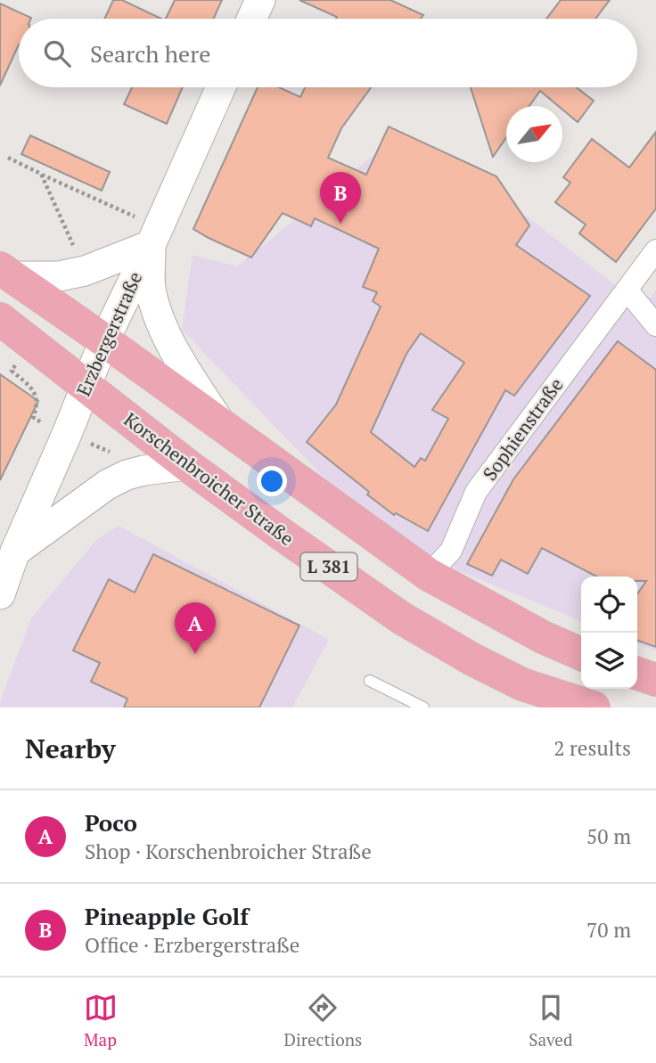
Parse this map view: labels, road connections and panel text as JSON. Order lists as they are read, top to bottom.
{
  "streets": {
    "main road": ["Erzbergerstraße", "Korschenbroicher Straße", "L 381"],
    "street": ["Sophienstraße"]
  },
  "crossings": [
    ["Erzbergerstraße", "Korschenbroicher Straße"],
    ["Erzbergerstraße", "L 381"],
    ["Sophienstraße", "L 381"]
  ],
  "north": "top right",
  "page": {
    "search": "Search here",
    "pins": ["B", "A"],
    "heading": ["Nearby", "2 results"],
    "list": [
      {
        "mark": "A",
        "name": "Poco",
        "note": "Shop · Korschenbroicher Straße",
        "value": "50 m"
      },
      {
        "mark": "B",
        "name": "Pineapple Golf",
        "note": "Office · Erzbergerstraße",
        "value": "70 m"
      }
    ],
    "nav": ["Map", "Directions", "Saved"]
  }
}
